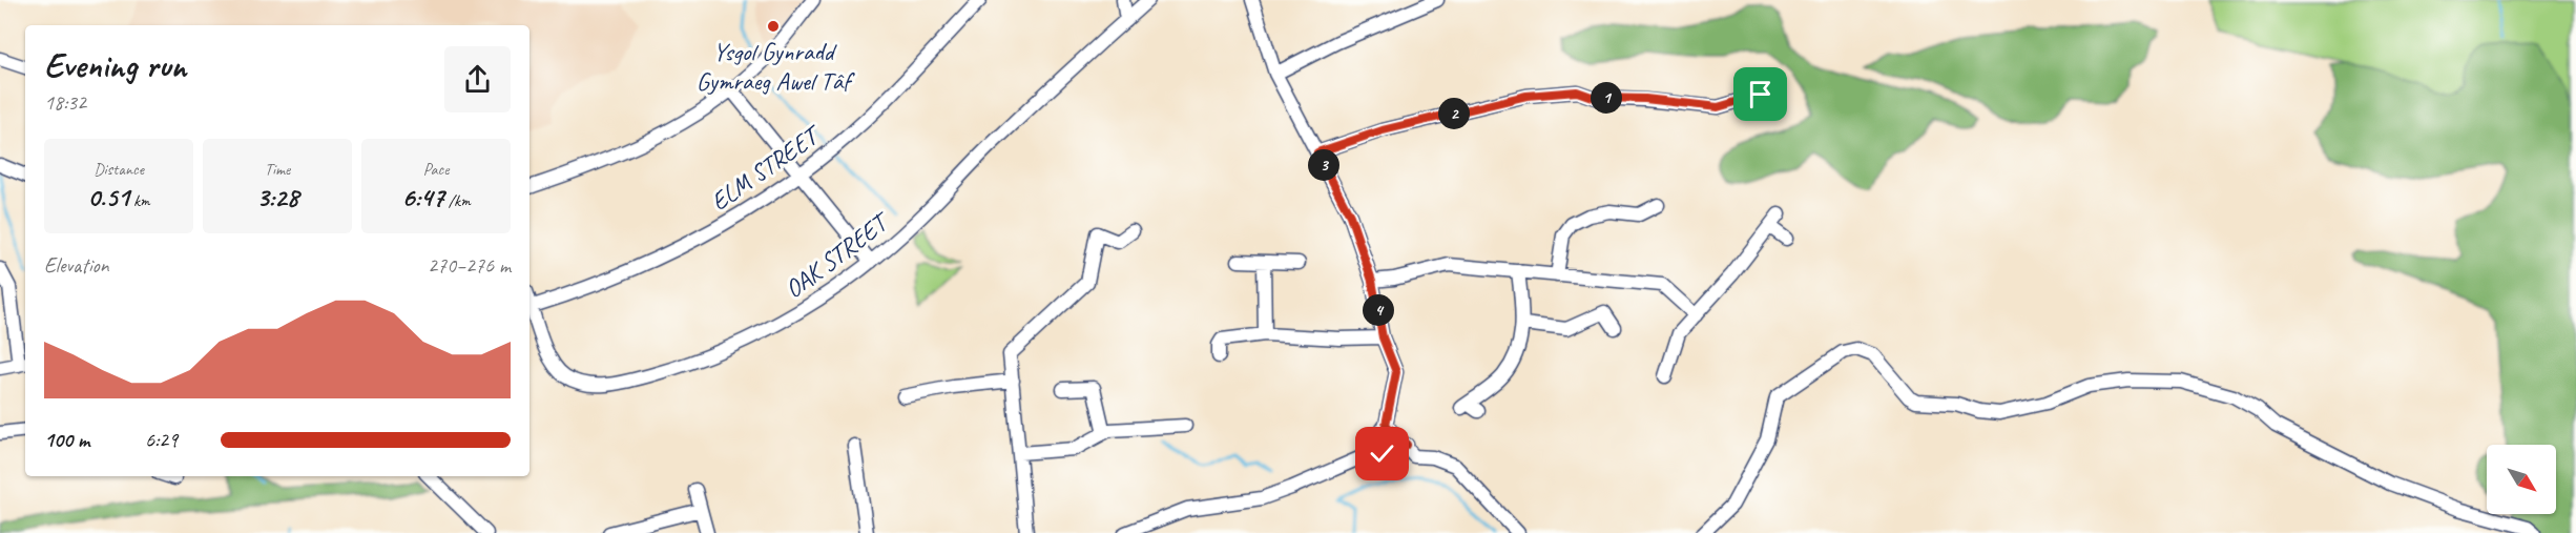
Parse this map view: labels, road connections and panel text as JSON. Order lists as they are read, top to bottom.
{
  "streets": {
    "street": ["ELM STREET", "OAK STREET"]
  },
  "crossings": [
    ["ELM STREET", "OAK STREET"]
  ],
  "places": ["Ysgol Gynradd Gymraeg Awel Tâf"],
  "north": "bottom right",
  "page": {
    "heading": ["Evening run", "18:32"],
    "pins": [
      "1",
      "2",
      "3",
      "4"
    ],
    "stats": [
      ["Distance", "0.51 km"],
      ["Time", "3:28"],
      ["Pace", "6:47 /km"]
    ],
    "chart": ["Elevation", "270–276 m"],
    "list": [
      {
        "name": "100 m",
        "note": "6:29"
      }
    ]
  }
}
